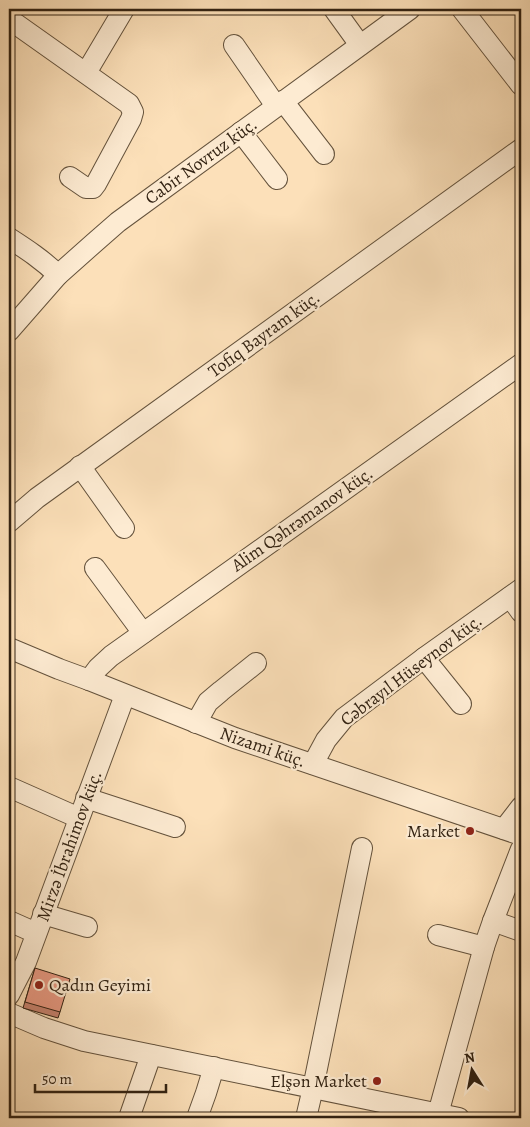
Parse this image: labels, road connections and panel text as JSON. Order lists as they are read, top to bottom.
{
  "streets": {
    "street": [
      "Cabir Novruz küç.",
      "Tofiq Bayram küç.",
      "Alim Qəhrəmanov küç.",
      "Cəbrayıl Hüseynov küç.",
      "Nizami küç.",
      "Mirzə İbrahimov küç."
    ]
  },
  "crossings": [
    ["Alim Qəhrəmanov küç.", "Nizami küç."],
    ["Cəbrayıl Hüseynov küç.", "Nizami küç."],
    ["Nizami küç.", "Mirzə İbrahimov küç."]
  ],
  "places": ["Market", "Qadın Geyimi", "Elşən Market"],
  "scale_bar": "50 m",
  "north": "top"
}
